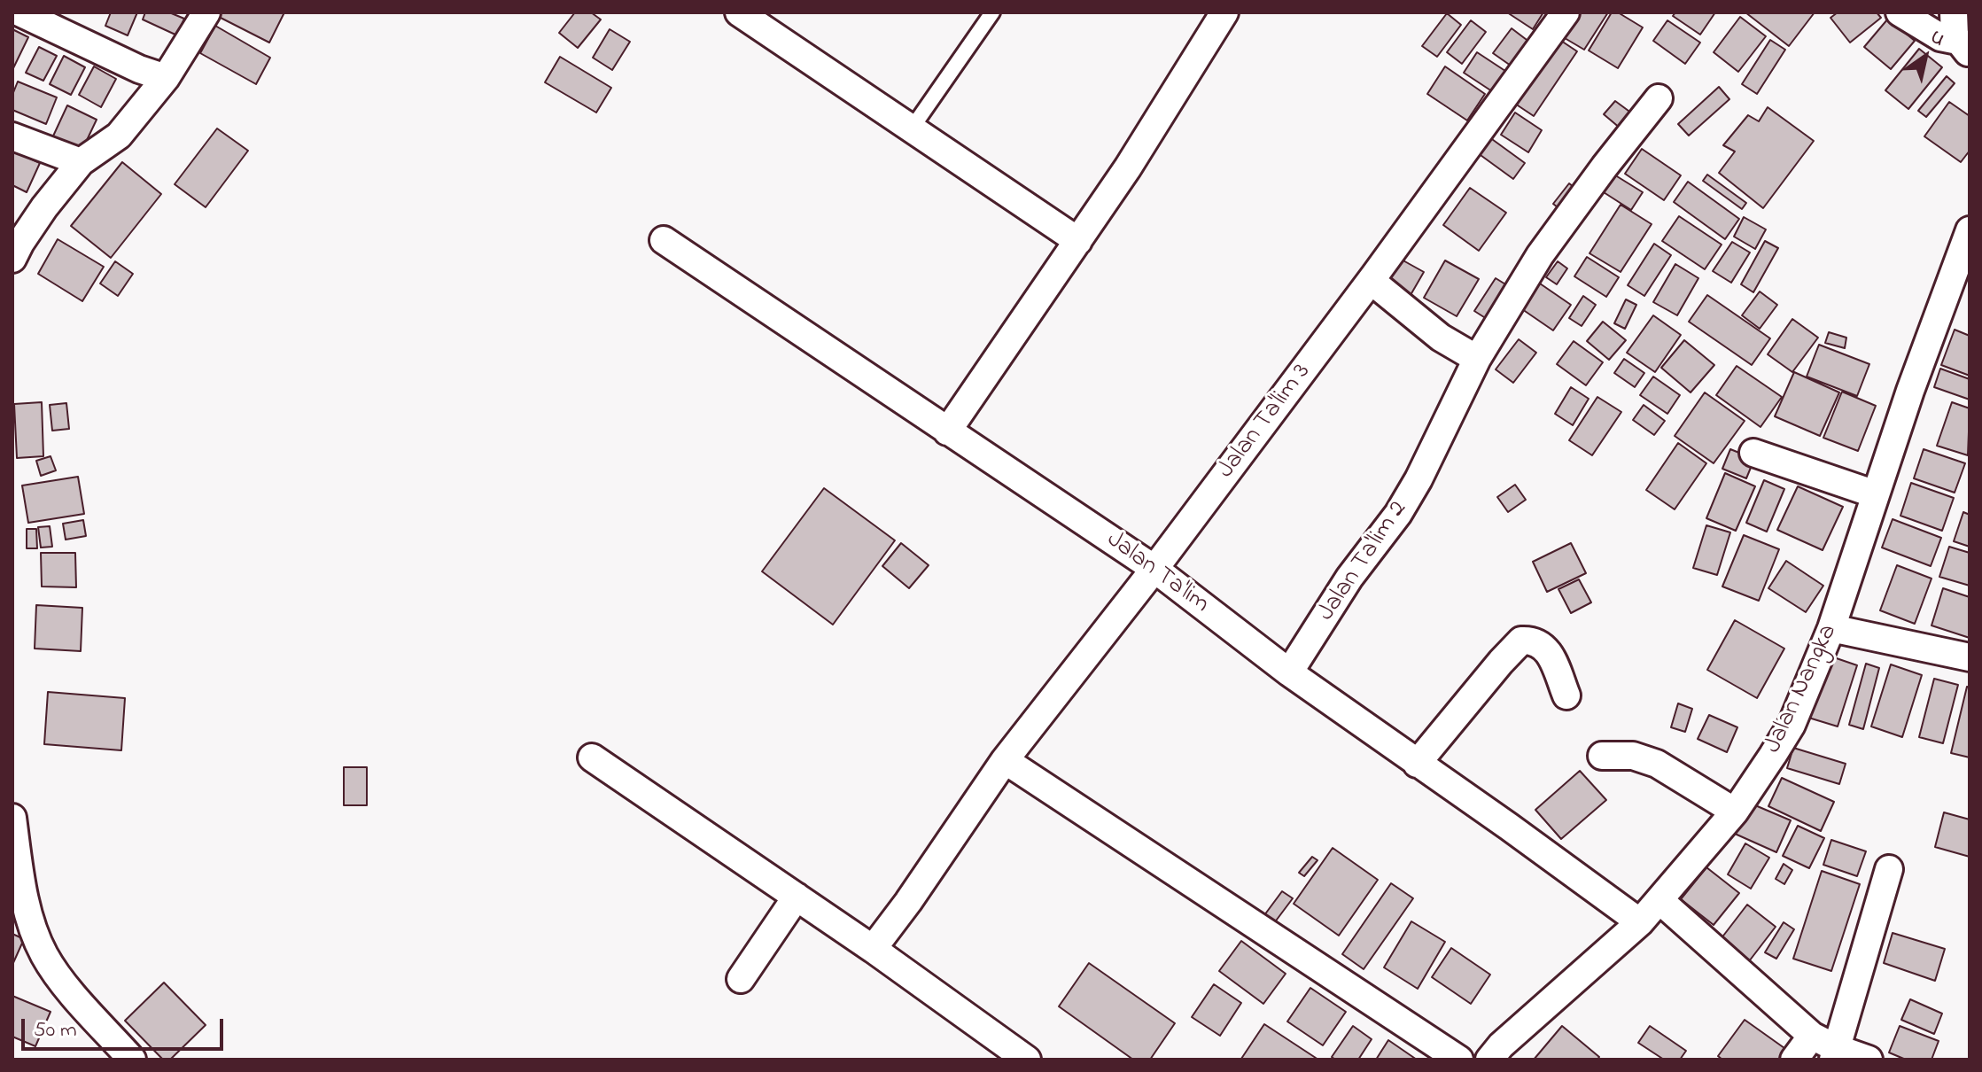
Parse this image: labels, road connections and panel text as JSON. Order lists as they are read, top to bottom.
{
  "streets": {
    "street": [
      "Jalan Ta'lim 3",
      "Jalan Ta'lim 2",
      "Jalan Ta'lim",
      "Jalan Nangka"
    ]
  },
  "crossings": [
    ["Jalan Ta'lim 3", "Jalan Ta'lim"],
    ["Jalan Ta'lim 2", "Jalan Ta'lim"],
    ["Jalan Ta'lim", "Jalan Nangka"]
  ],
  "scale_bar": "50 m",
  "north": "top right"
}
